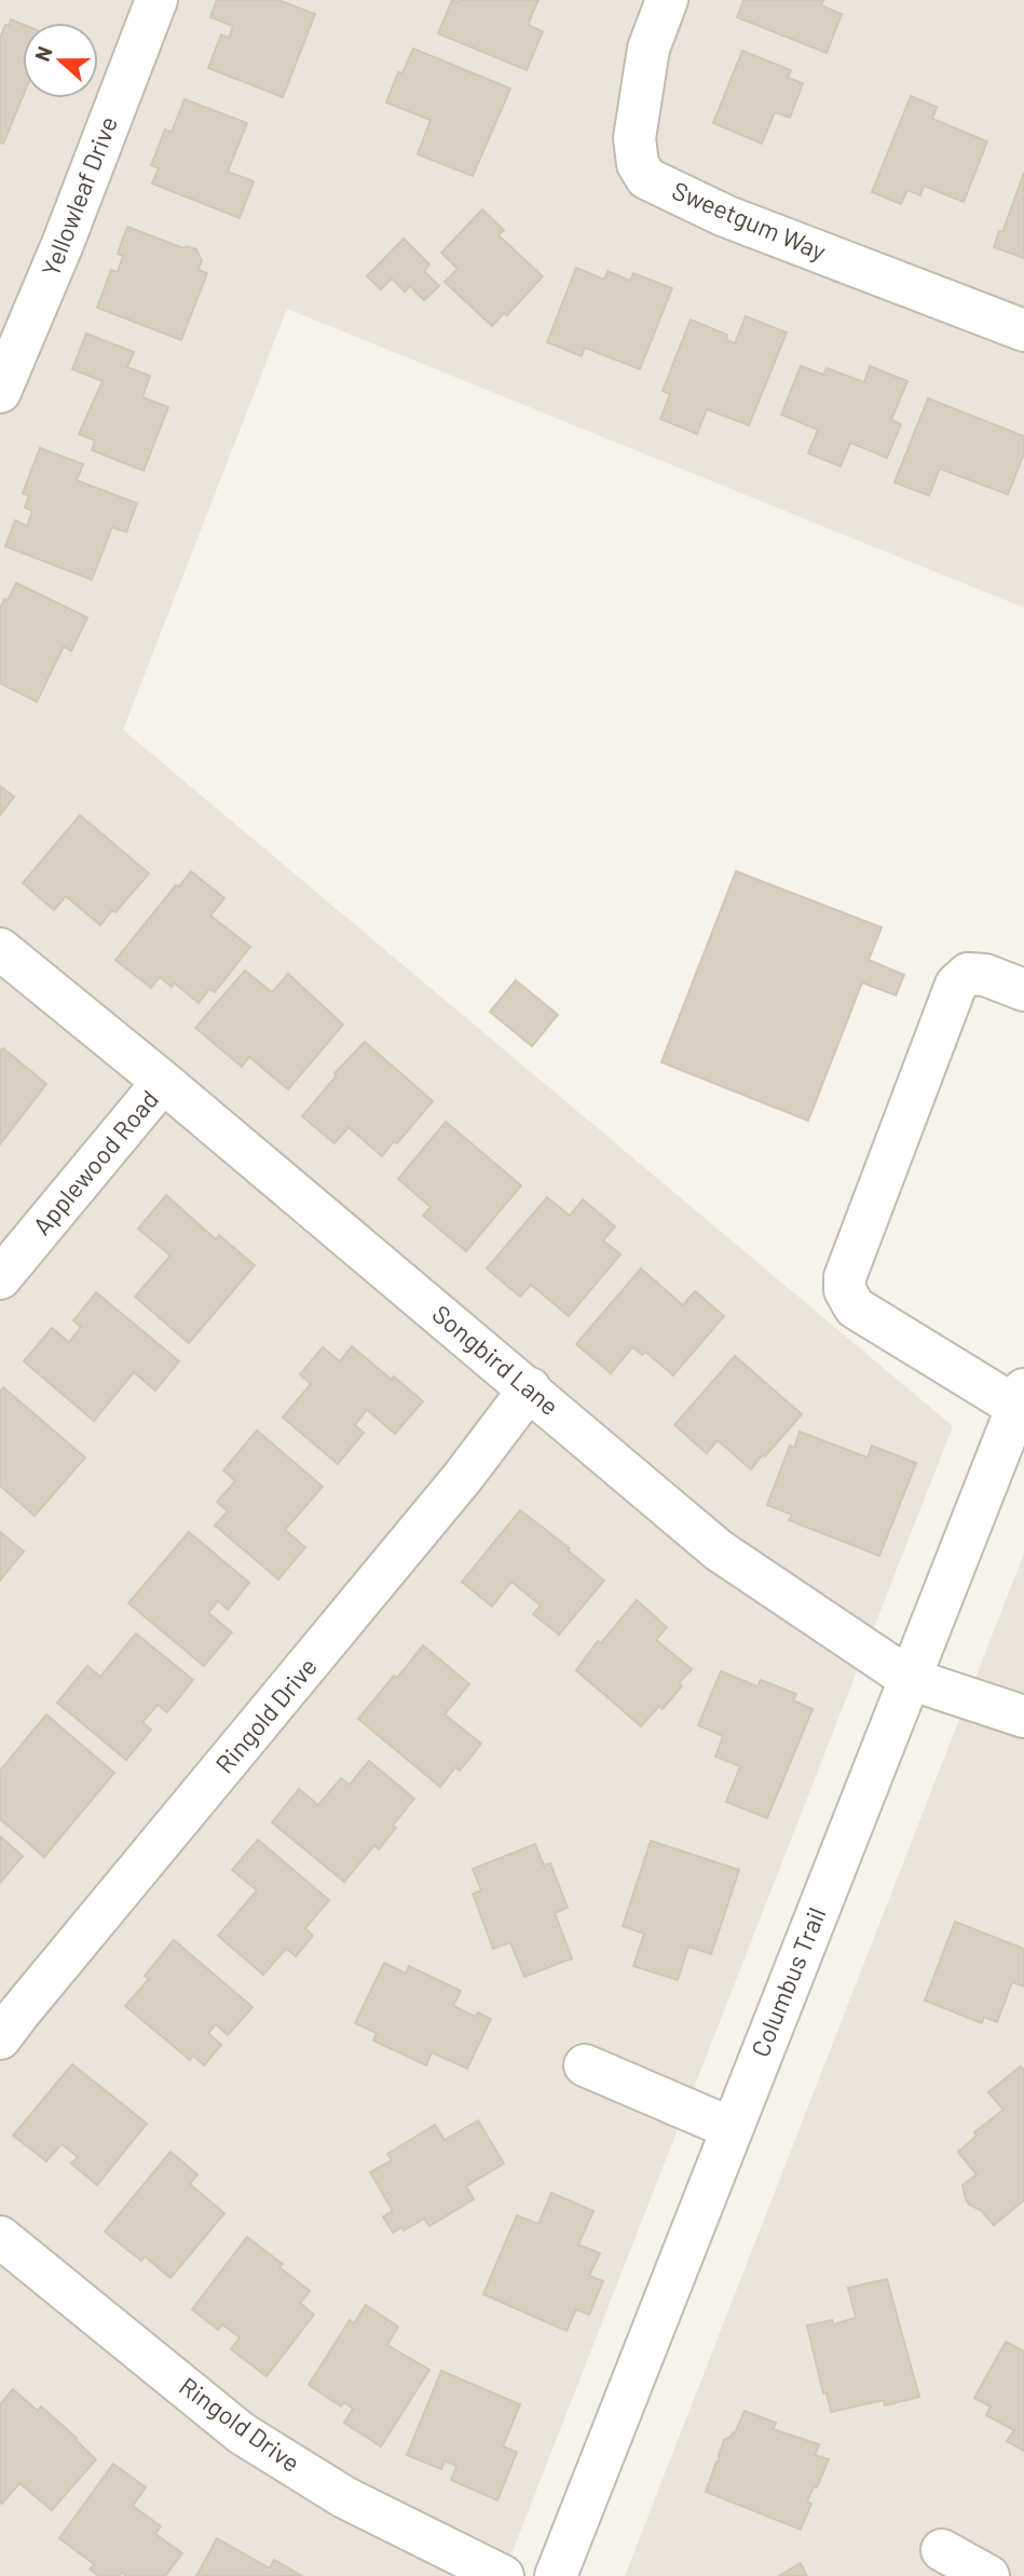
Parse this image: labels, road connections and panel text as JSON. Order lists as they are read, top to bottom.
{
  "streets": {
    "street": [
      "Yellowleaf Drive",
      "Sweetgum Way",
      "Applewood Road",
      "Songbird Lane",
      "Ringold Drive",
      "Columbus Trail"
    ]
  },
  "crossings": [
    ["Applewood Road", "Songbird Lane"],
    ["Songbird Lane", "Ringold Drive"],
    ["Songbird Lane", "Columbus Trail"]
  ],
  "north": "left"
}
